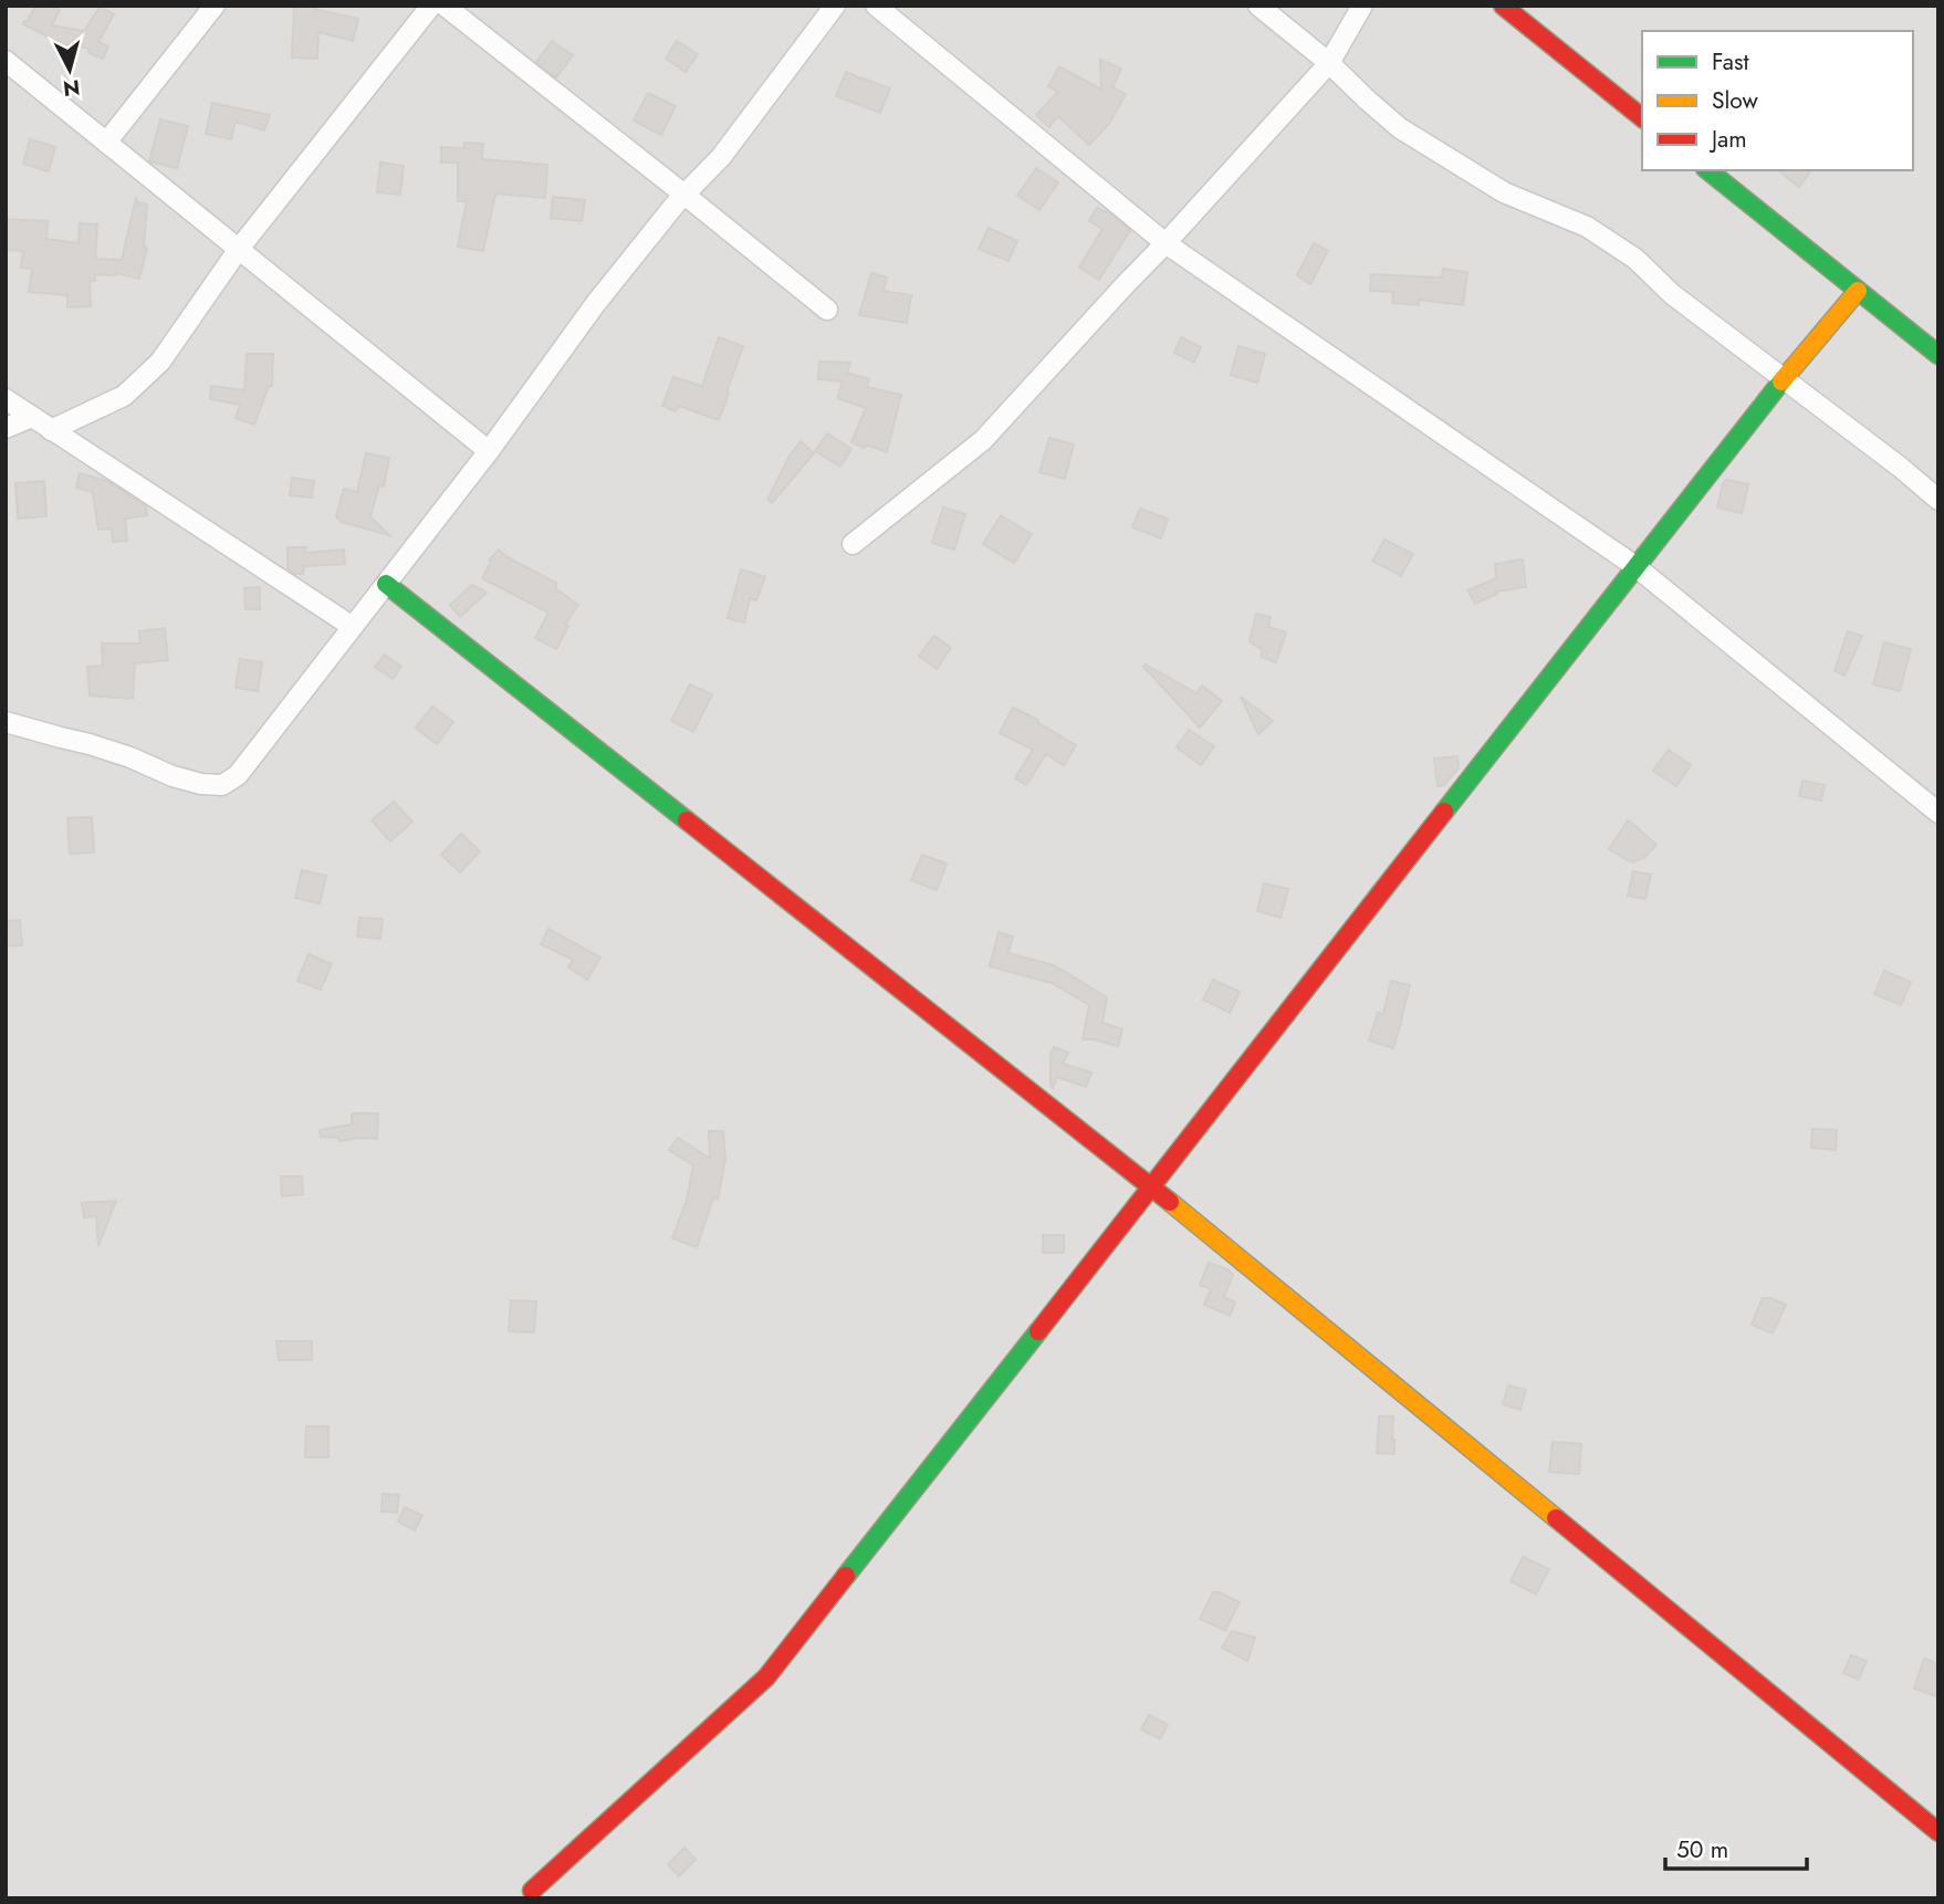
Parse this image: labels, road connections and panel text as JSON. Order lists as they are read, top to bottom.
{
  "legend": ["Fast", "Slow", "Jam"],
  "scale_bar": "50 m",
  "north": "bottom"
}
